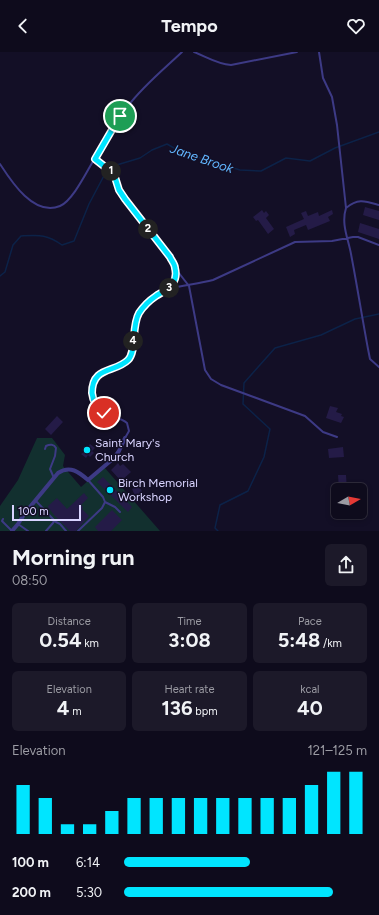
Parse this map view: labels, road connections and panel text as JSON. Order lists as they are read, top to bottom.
{
  "water": ["Jane Brook"],
  "places": ["Saint Mary's Church", "Birch Memorial Workshop"],
  "scale_bar": "100 m",
  "north": "right",
  "page": {
    "header": "Tempo",
    "pins": [
      "1",
      "2",
      "3",
      "4"
    ],
    "scale": "100 m",
    "heading": ["Morning run", "08:50"],
    "stats": [
      ["Distance", "0.54 km"],
      ["Time", "3:08"],
      ["Pace", "5:48 /km"],
      ["Elevation", "4 m"],
      ["Heart rate", "136 bpm"],
      ["kcal", "40"]
    ],
    "chart": ["Elevation", "121–125 m"],
    "list": [
      {
        "name": "100 m",
        "note": "6:14"
      },
      {
        "name": "200 m",
        "note": "5:30"
      }
    ]
  }
}
